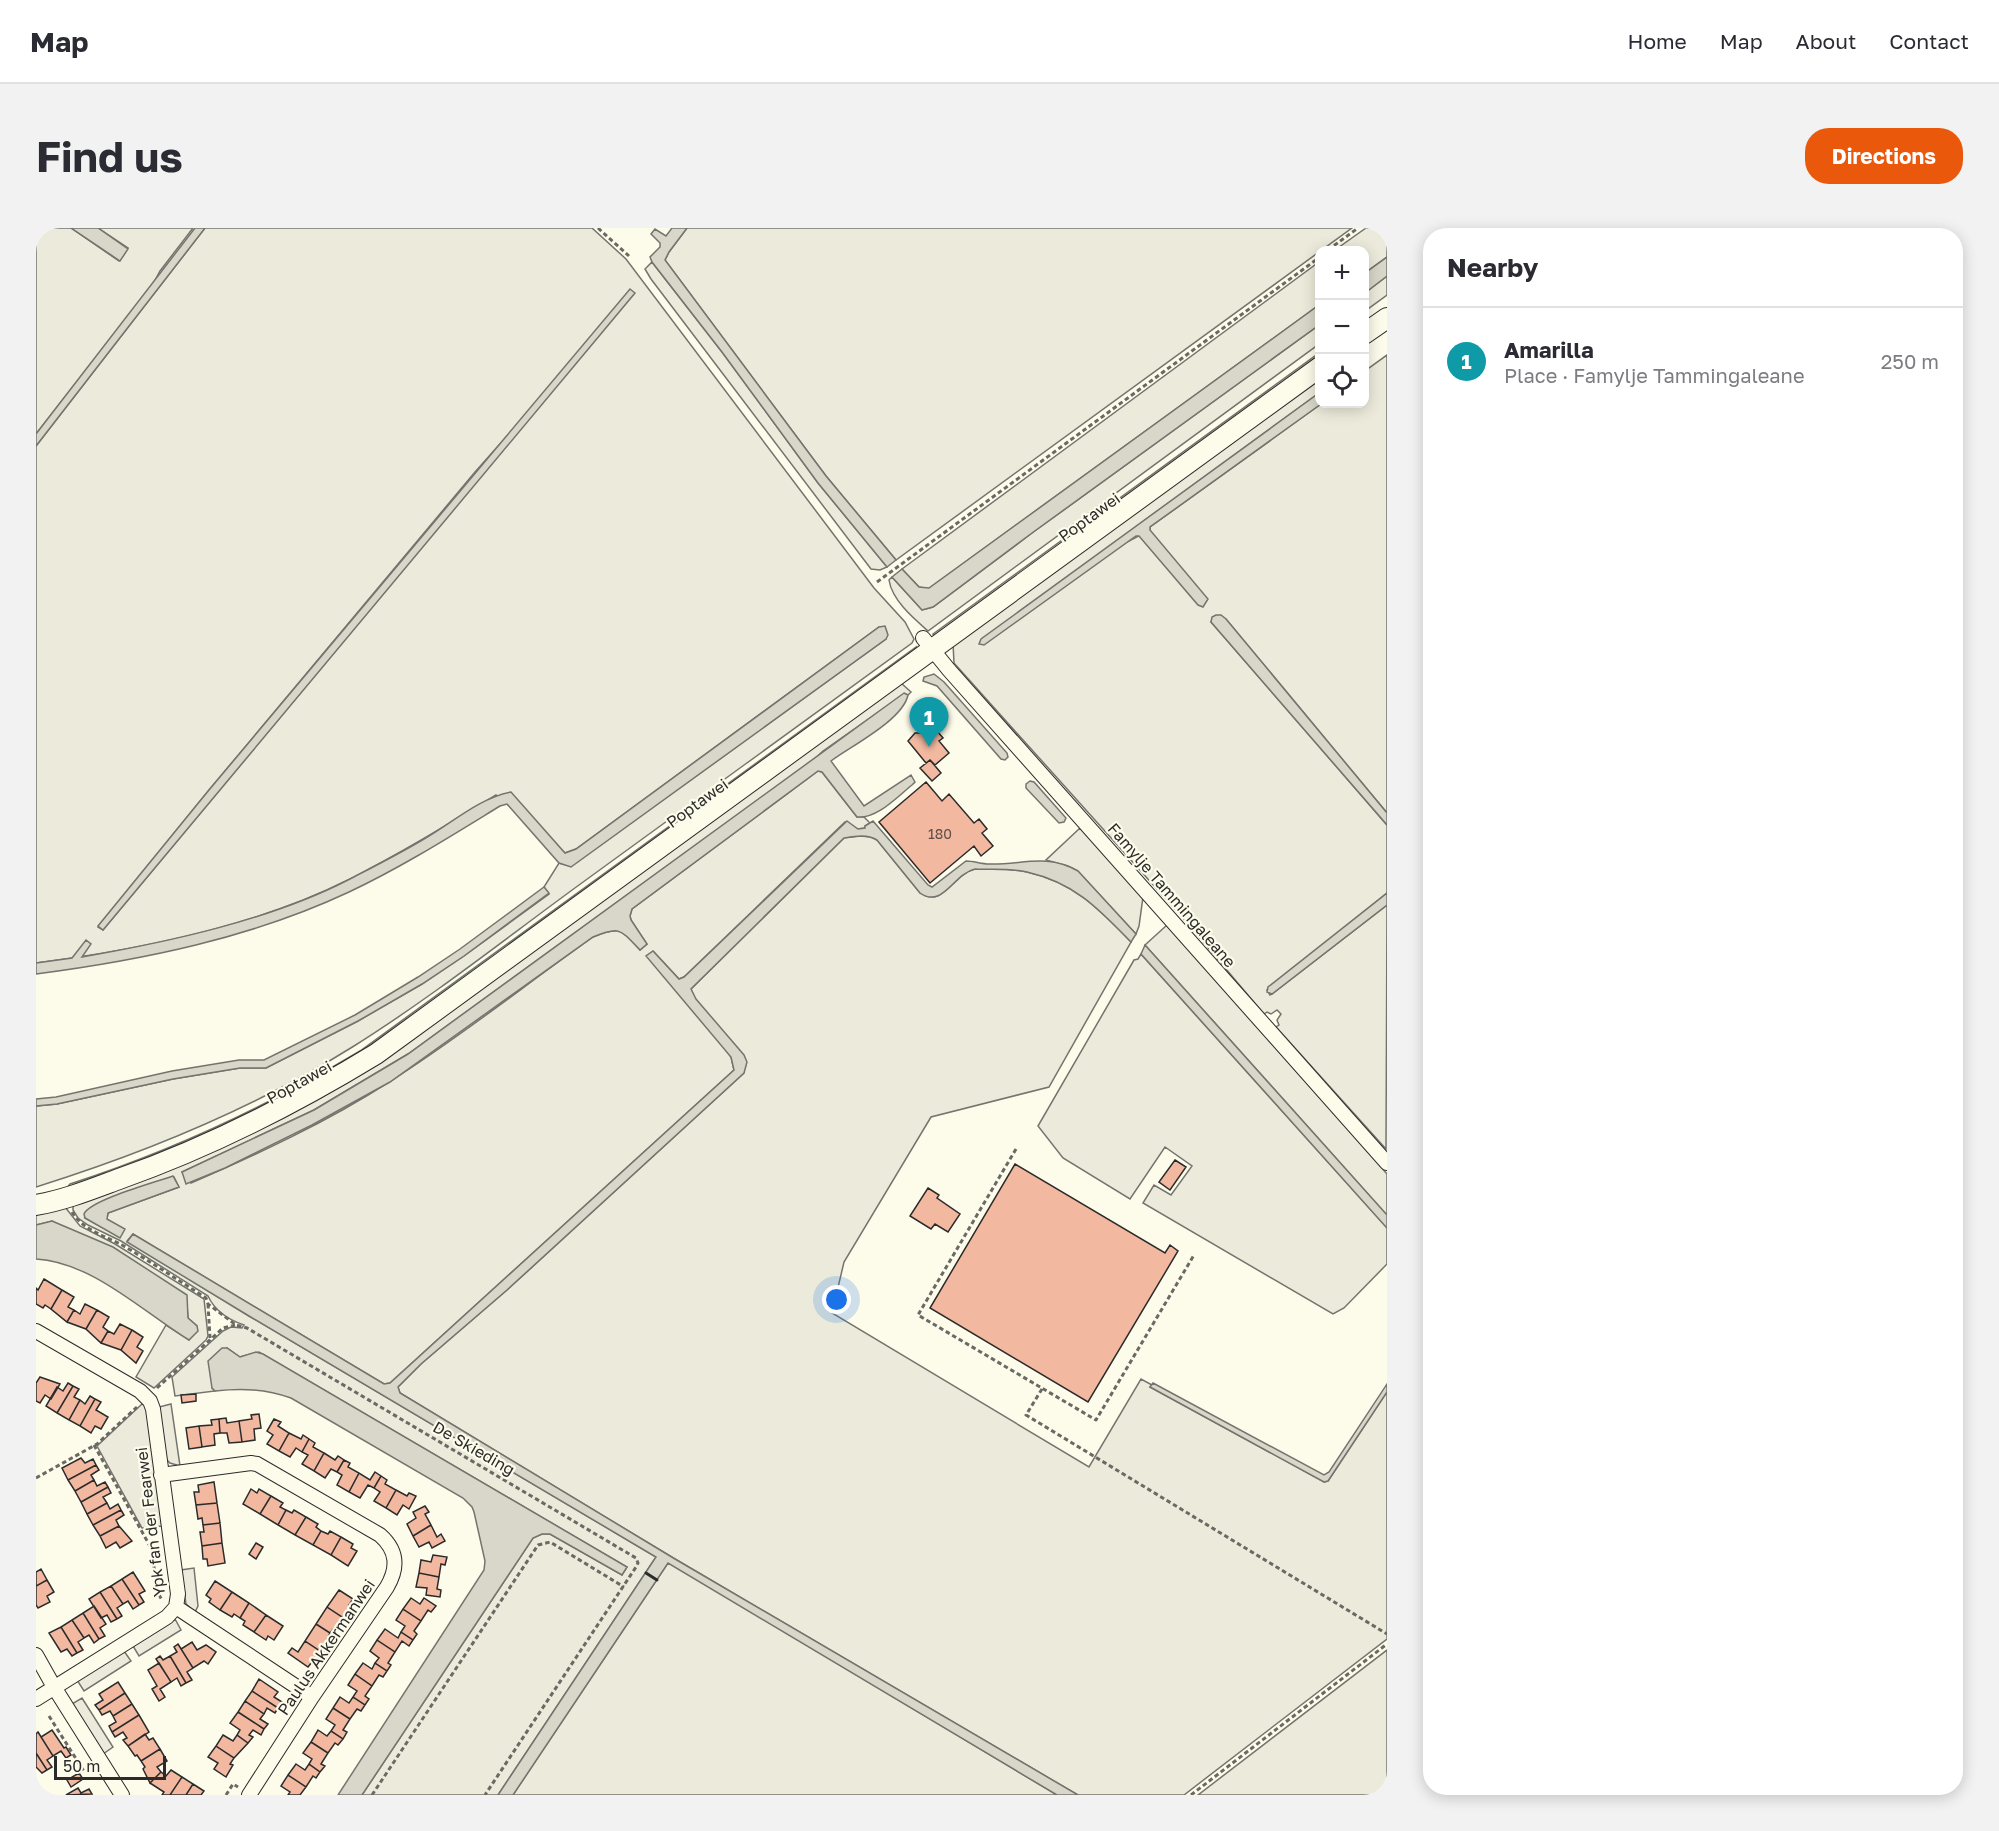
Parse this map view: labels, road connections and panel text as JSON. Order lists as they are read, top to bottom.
{
  "streets": {
    "main road": ["Poptawei"],
    "street": ["Famylje Tammingaleane", "Ypk fan der Fearwei", "Paulus Akkermanwei"],
    "path": ["De Skieding"]
  },
  "crossings": [
    ["Poptawei", "Famylje Tammingaleane"],
    ["Ypk fan der Fearwei", "Paulus Akkermanwei"]
  ],
  "house_numbers": ["180"],
  "scale_bar": "50 m",
  "page": {
    "header": "Map",
    "nav": [
      "Home",
      "Map",
      "About",
      "Contact"
    ],
    "buttons": "Directions",
    "title": "Find us",
    "heading": "Nearby",
    "map_buttons": ["+", "−"],
    "list": [
      {
        "mark": "1",
        "name": "Amarilla",
        "note": "Place · Famylje Tammingaleane",
        "value": "250 m"
      }
    ],
    "pins": "1",
    "scale": "50 m"
  }
}
